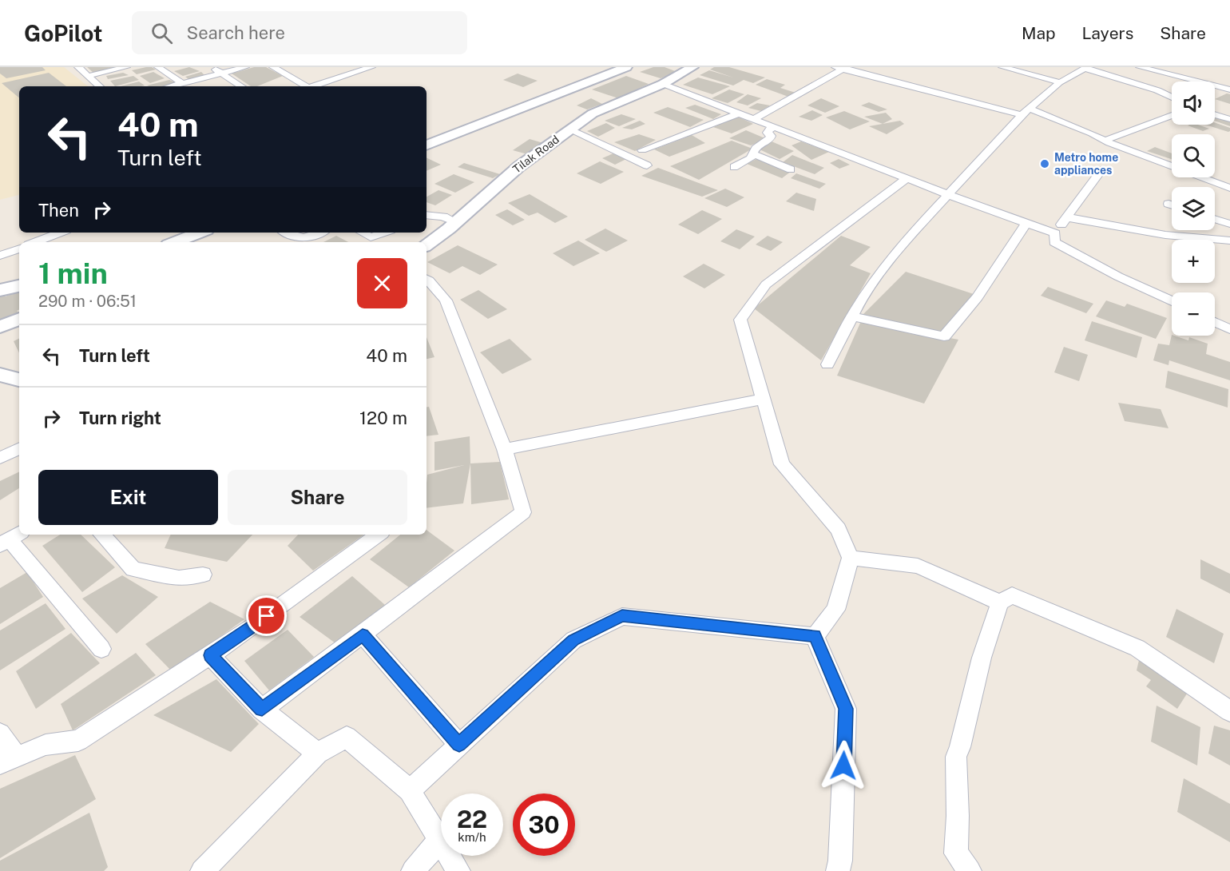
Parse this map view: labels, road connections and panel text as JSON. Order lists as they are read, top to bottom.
{
  "streets": {
    "street": ["Tilak Road"]
  },
  "places": ["Metro home appliances"],
  "page": {
    "header": "GoPilot",
    "search": "Search here",
    "nav": ["Map", "Layers", "Share"],
    "map_buttons": ["+", "−"],
    "turn": ["40 m", "Turn left"],
    "then": "Then",
    "heading": ["1 min", "290 m · 06:51"],
    "list": [
      {
        "name": "Turn left",
        "value": "40 m"
      },
      {
        "name": "Turn right",
        "value": "120 m"
      }
    ],
    "buttons": ["Exit", "Share"],
    "speed": "22 km/h",
    "limit": "30"
  }
}
